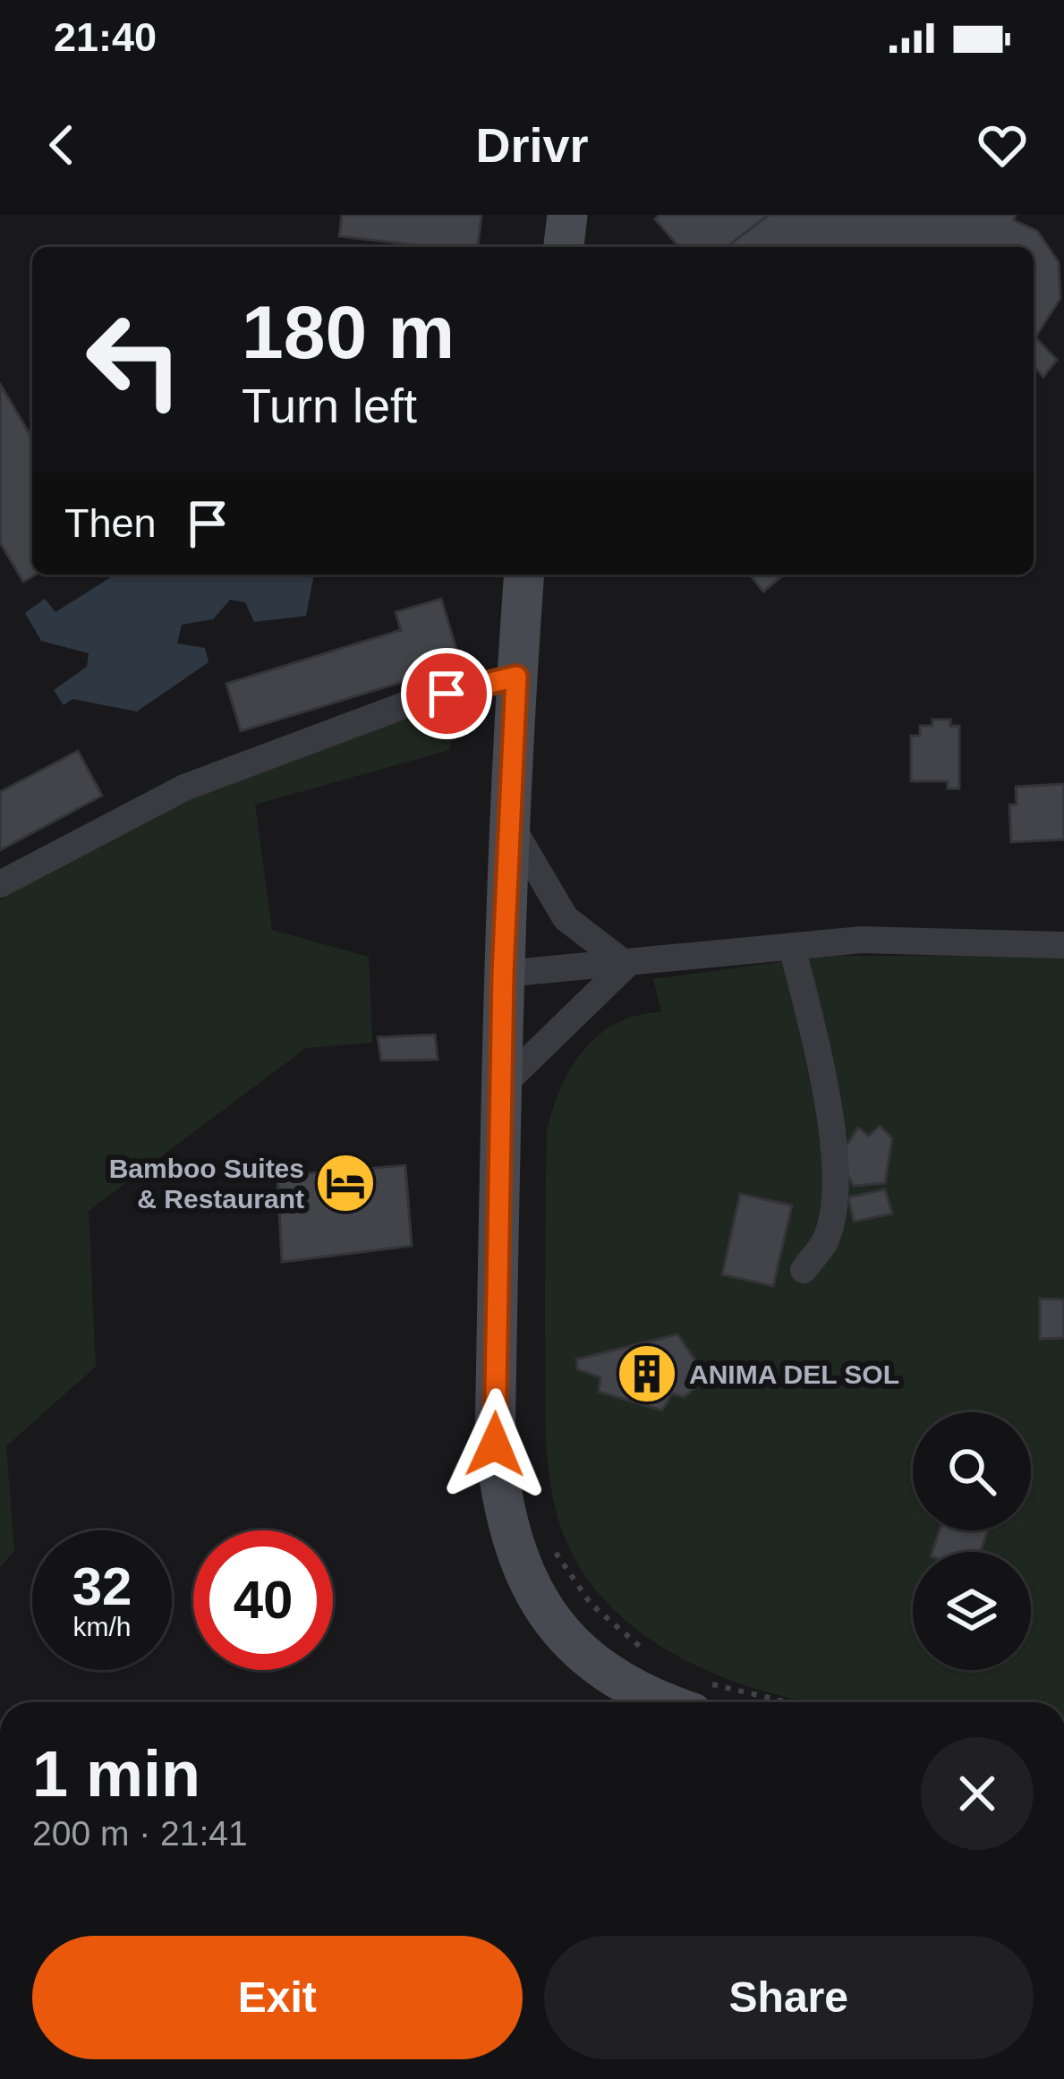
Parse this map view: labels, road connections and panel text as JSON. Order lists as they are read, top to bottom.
{
  "places": {
    "hotel": ["Bamboo Suites & Restaurant"],
    "building": ["ANIMA DEL SOL"]
  },
  "page": {
    "status": "21:40",
    "header": "Drivr",
    "turn": ["180 m", "Turn left"],
    "then": "Then",
    "speed": "32 km/h",
    "limit": "40",
    "heading": ["1 min", "200 m · 21:41"],
    "buttons": ["Exit", "Share"]
  }
}
